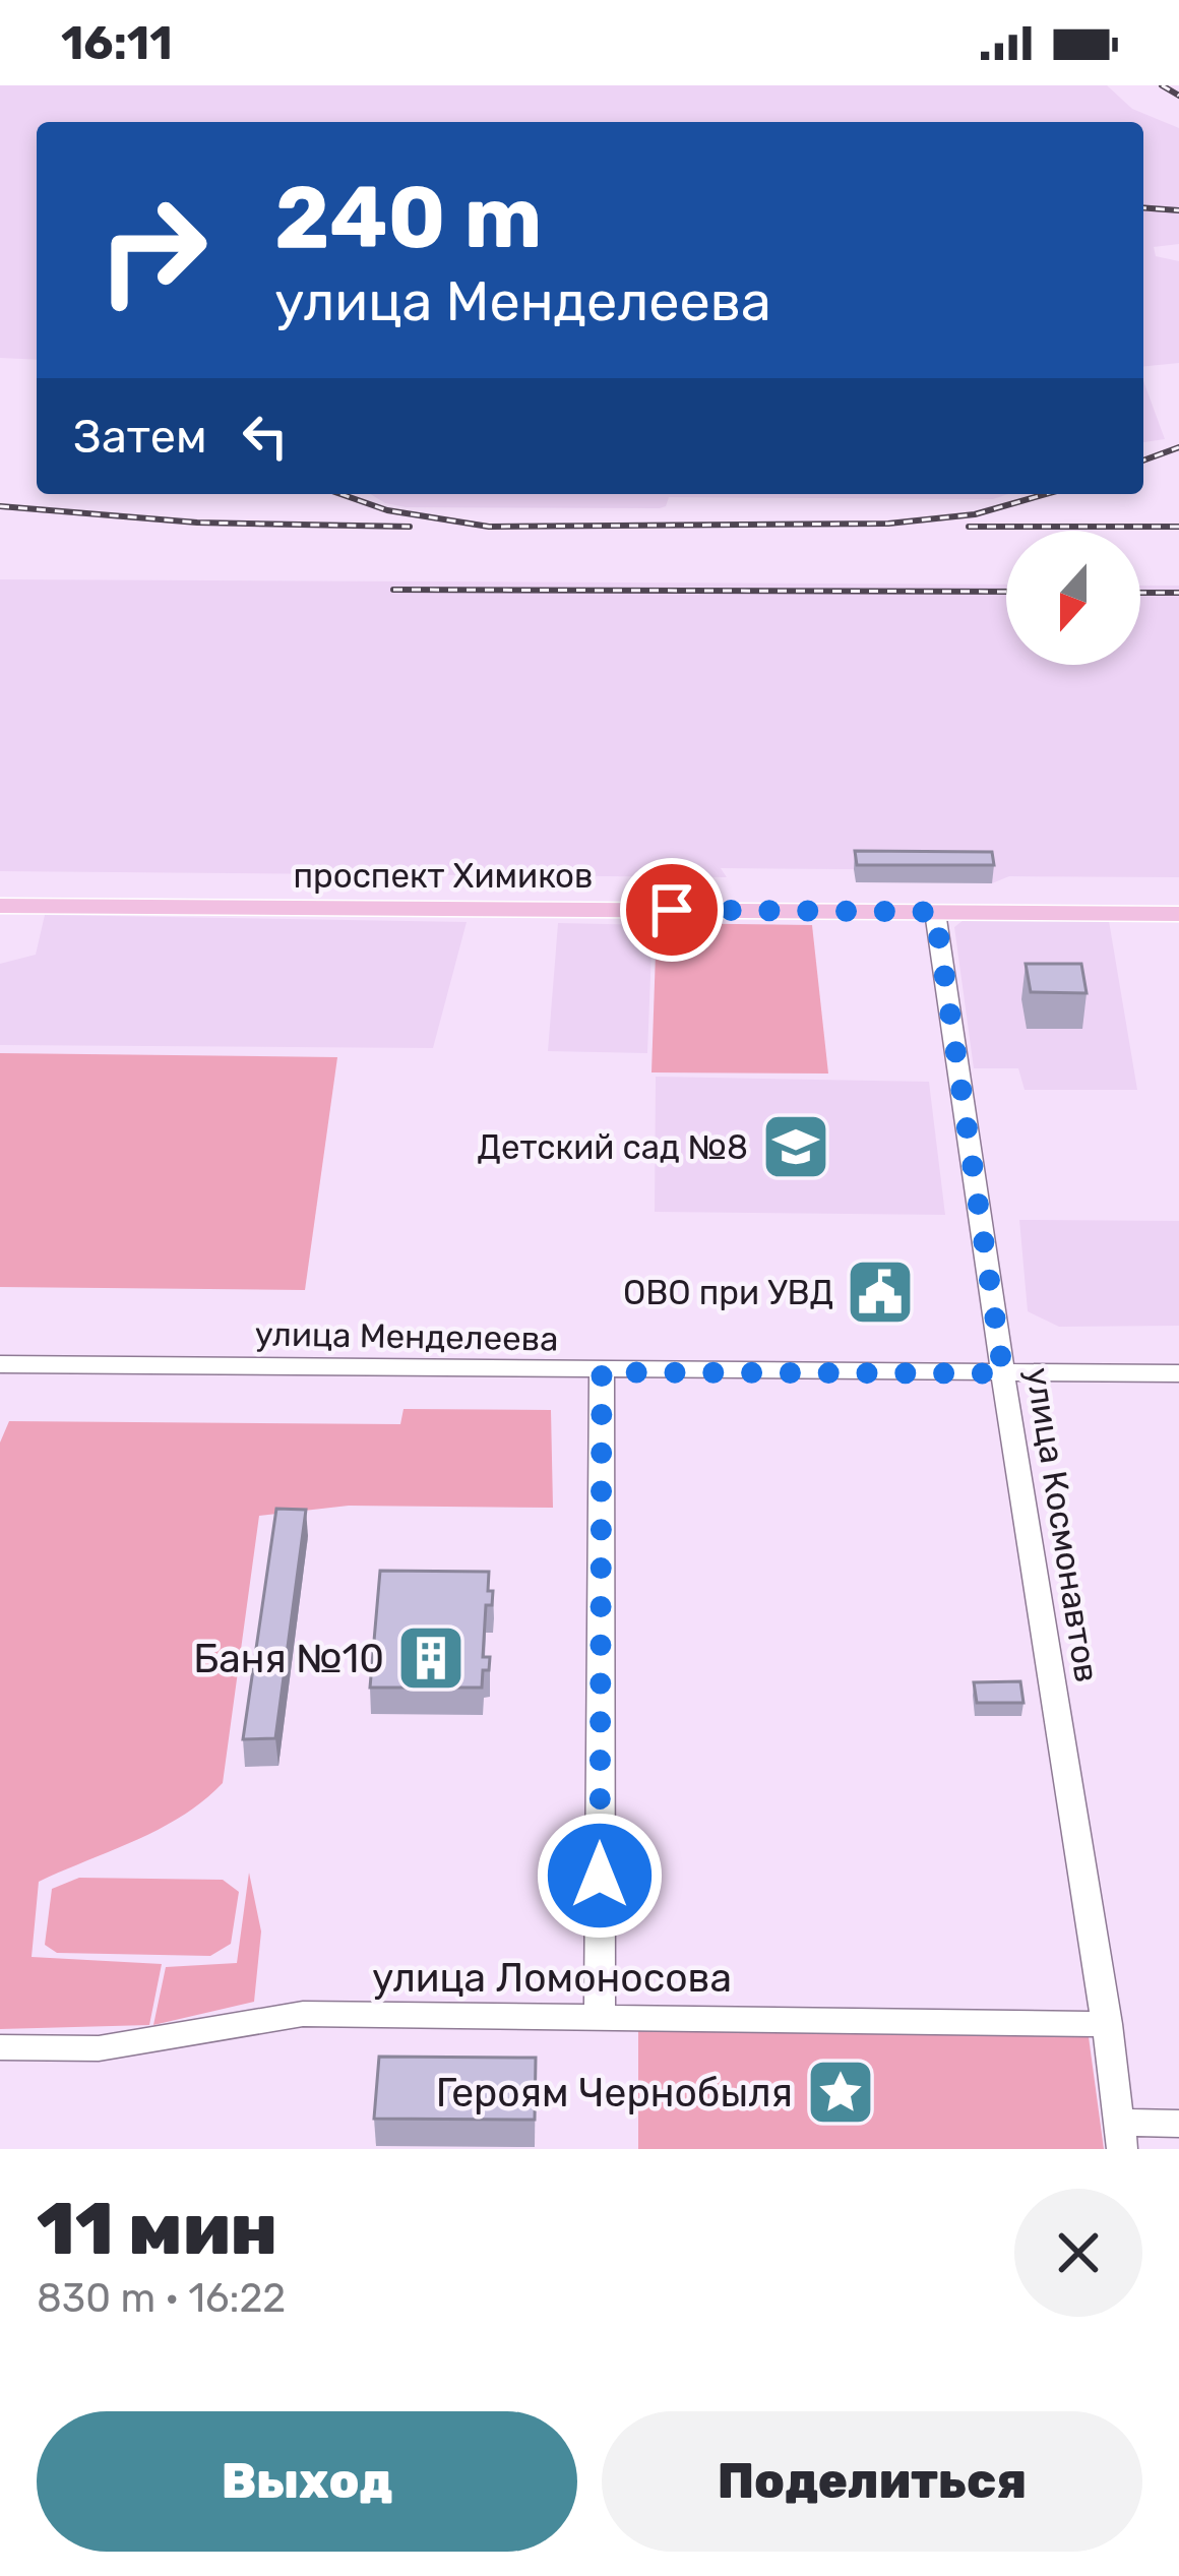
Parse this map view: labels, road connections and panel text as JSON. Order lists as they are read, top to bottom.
{
  "streets": {
    "main road": ["проспект Химиков"],
    "street": ["улица Менделеева", "улица Космонавтов", "улица Ломоносова"]
  },
  "crossings": [
    ["проспект Химиков", "улица Космонавтов"],
    ["улица Менделеева", "улица Космонавтов"],
    ["улица Космонавтов", "улица Ломоносова"]
  ],
  "places": {
    "school or university": ["Детский сад №8"],
    "public building": ["ОВО при УВД"],
    "building": ["Баня №10"],
    "place": ["Героям Чернобыля"]
  },
  "north": "bottom",
  "page": {
    "status": "16:11",
    "turn": ["240 m", "улица Менделеева"],
    "then": "Затем",
    "heading": ["11 мин", "830 m · 16:22"],
    "buttons": ["Выход", "Поделиться"]
  }
}
